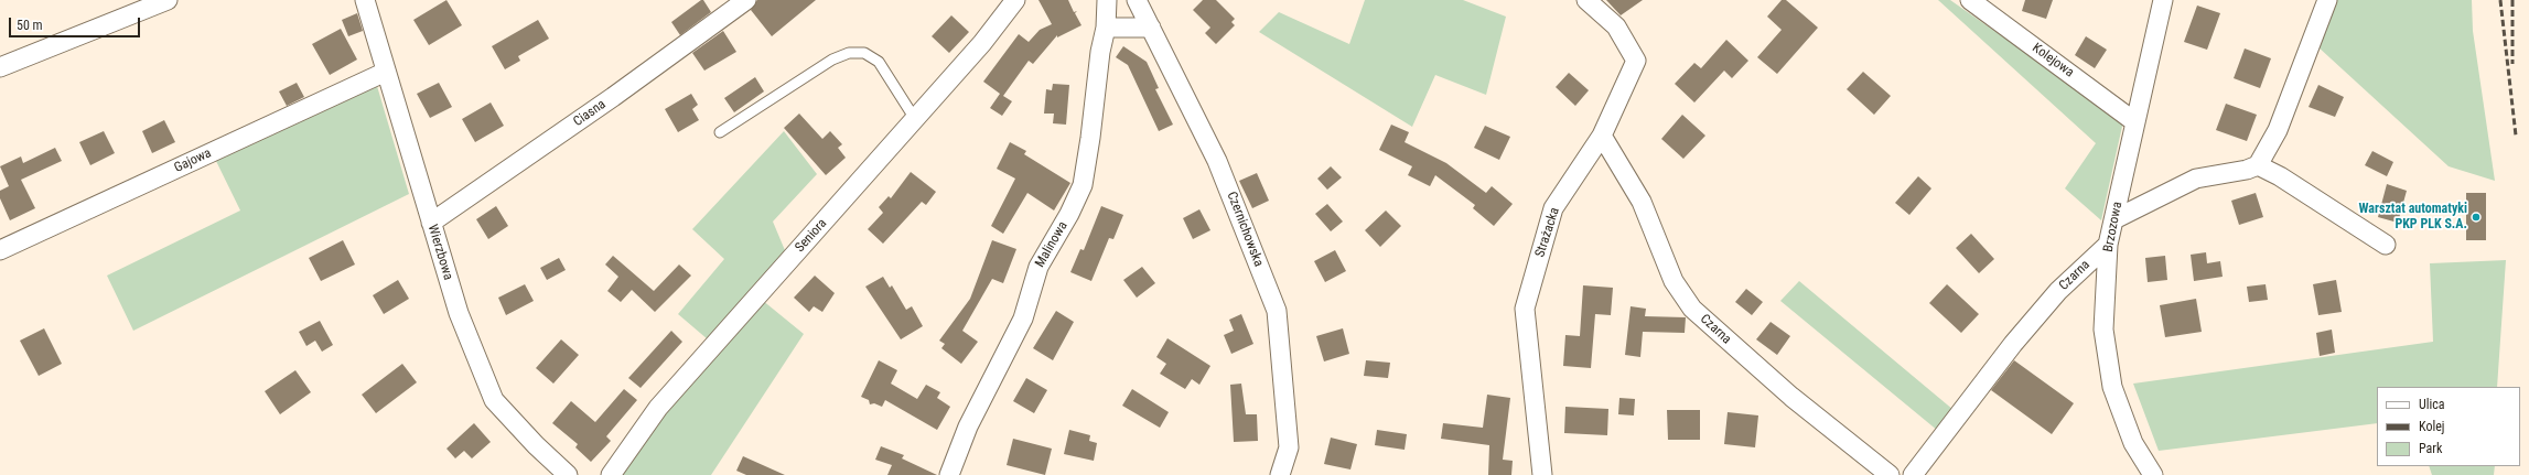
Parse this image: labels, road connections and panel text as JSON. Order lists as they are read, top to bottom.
{
  "streets": {
    "street": [
      "Kolejowa",
      "Ciasna",
      "Gajowa",
      "Brzozowa",
      "Czernichowska",
      "Strażacka",
      "Seniora",
      "Malinowa",
      "Wierzbowa",
      "Czarna"
    ]
  },
  "crossings": [
    ["Kolejowa", "Brzozowa"],
    ["Ciasna", "Wierzbowa"],
    ["Gajowa", "Wierzbowa"],
    ["Brzozowa", "Czarna"],
    ["Strażacka", "Czarna"]
  ],
  "places": ["Warsztat automatyki PKP PLK S.A."],
  "legend": ["Ulica", "Kolej", "Park"],
  "scale_bar": "50 m"
}
